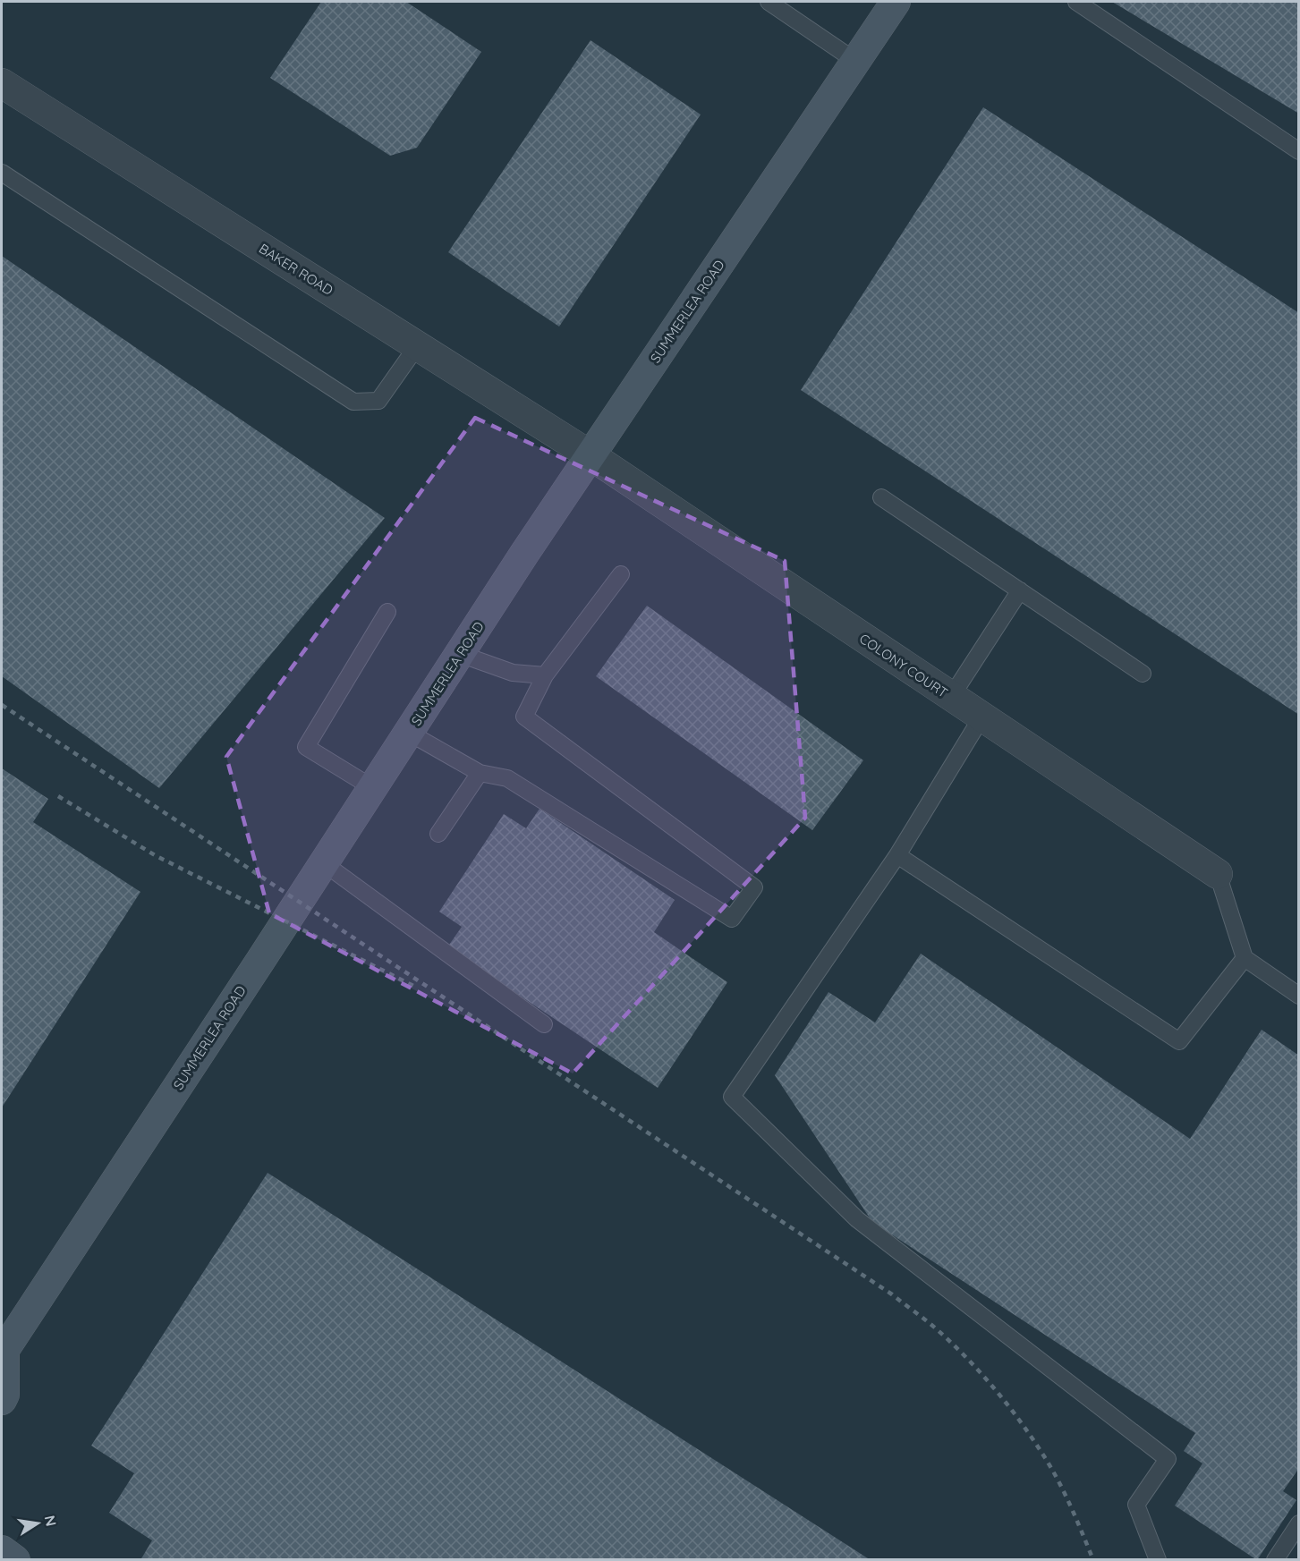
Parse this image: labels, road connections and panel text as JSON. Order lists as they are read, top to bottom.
{
  "streets": {
    "street": ["BAKER ROAD", "SUMMERLEA ROAD", "COLONY COURT"]
  },
  "crossings": [
    ["BAKER ROAD", "SUMMERLEA ROAD"],
    ["BAKER ROAD", "COLONY COURT"],
    ["SUMMERLEA ROAD", "COLONY COURT"]
  ],
  "north": "right"
}
